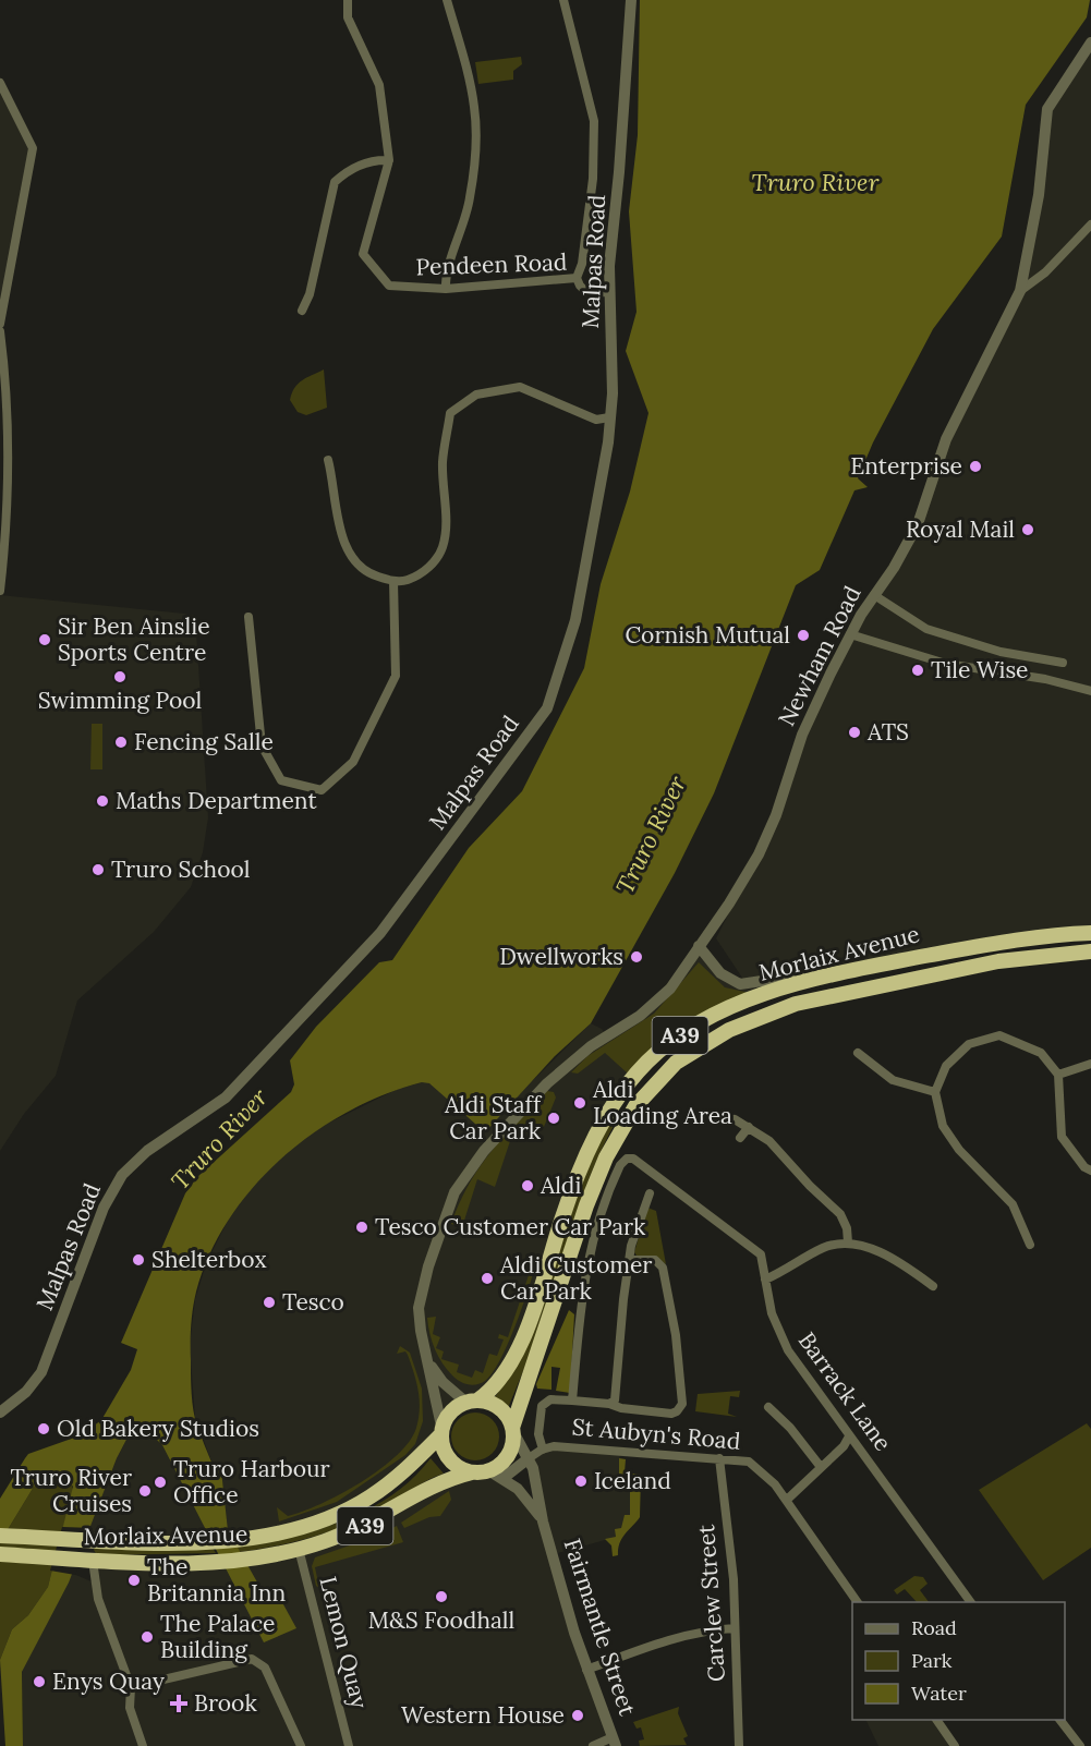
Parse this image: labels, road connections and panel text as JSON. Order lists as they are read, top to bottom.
{
  "streets": {
    "highway": ["Morlaix Avenue", "A39"],
    "street": [
      "Malpas Road",
      "Pendeen Road",
      "Newham Road",
      "Barrack Lane",
      "St Aubyn's Road",
      "Carclew Street",
      "Fairmantle Street",
      "Lemon Quay"
    ]
  },
  "crossings": [
    ["Malpas Road", "Pendeen Road"],
    ["Newham Road", "Morlaix Avenue"],
    ["Newham Road", "A39"],
    ["Newham Road", "Fairmantle Street"],
    ["Morlaix Avenue", "A39"],
    ["Morlaix Avenue", "Fairmantle Street"],
    ["Morlaix Avenue", "Lemon Quay"],
    ["A39", "Fairmantle Street"],
    ["St Aubyn's Road", "Carclew Street"],
    ["St Aubyn's Road", "Fairmantle Street"]
  ],
  "water": ["Truro River"],
  "places": {
    "other": [
      "Enterprise",
      "Royal Mail",
      "Cornish Mutual",
      "Sir Ben Ainslie Sports Centre",
      "Tile Wise",
      "Swimming Pool",
      "ATS",
      "Fencing Salle",
      "Maths Department",
      "Truro School",
      "Dwellworks",
      "Aldi Loading Area",
      "Aldi Staff Car Park",
      "Aldi",
      "Tesco Customer Car Park",
      "Shelterbox",
      "Aldi Customer Car Park",
      "Tesco",
      "Old Bakery Studios",
      "Iceland",
      "Truro Harbour Office",
      "Truro River Cruises",
      "The Britannia Inn",
      "M&S Foodhall",
      "The Palace Building",
      "Enys Quay",
      "Western House"
    ],
    "health": ["Brook"]
  },
  "legend": ["Road", "Park", "Water"]
}
